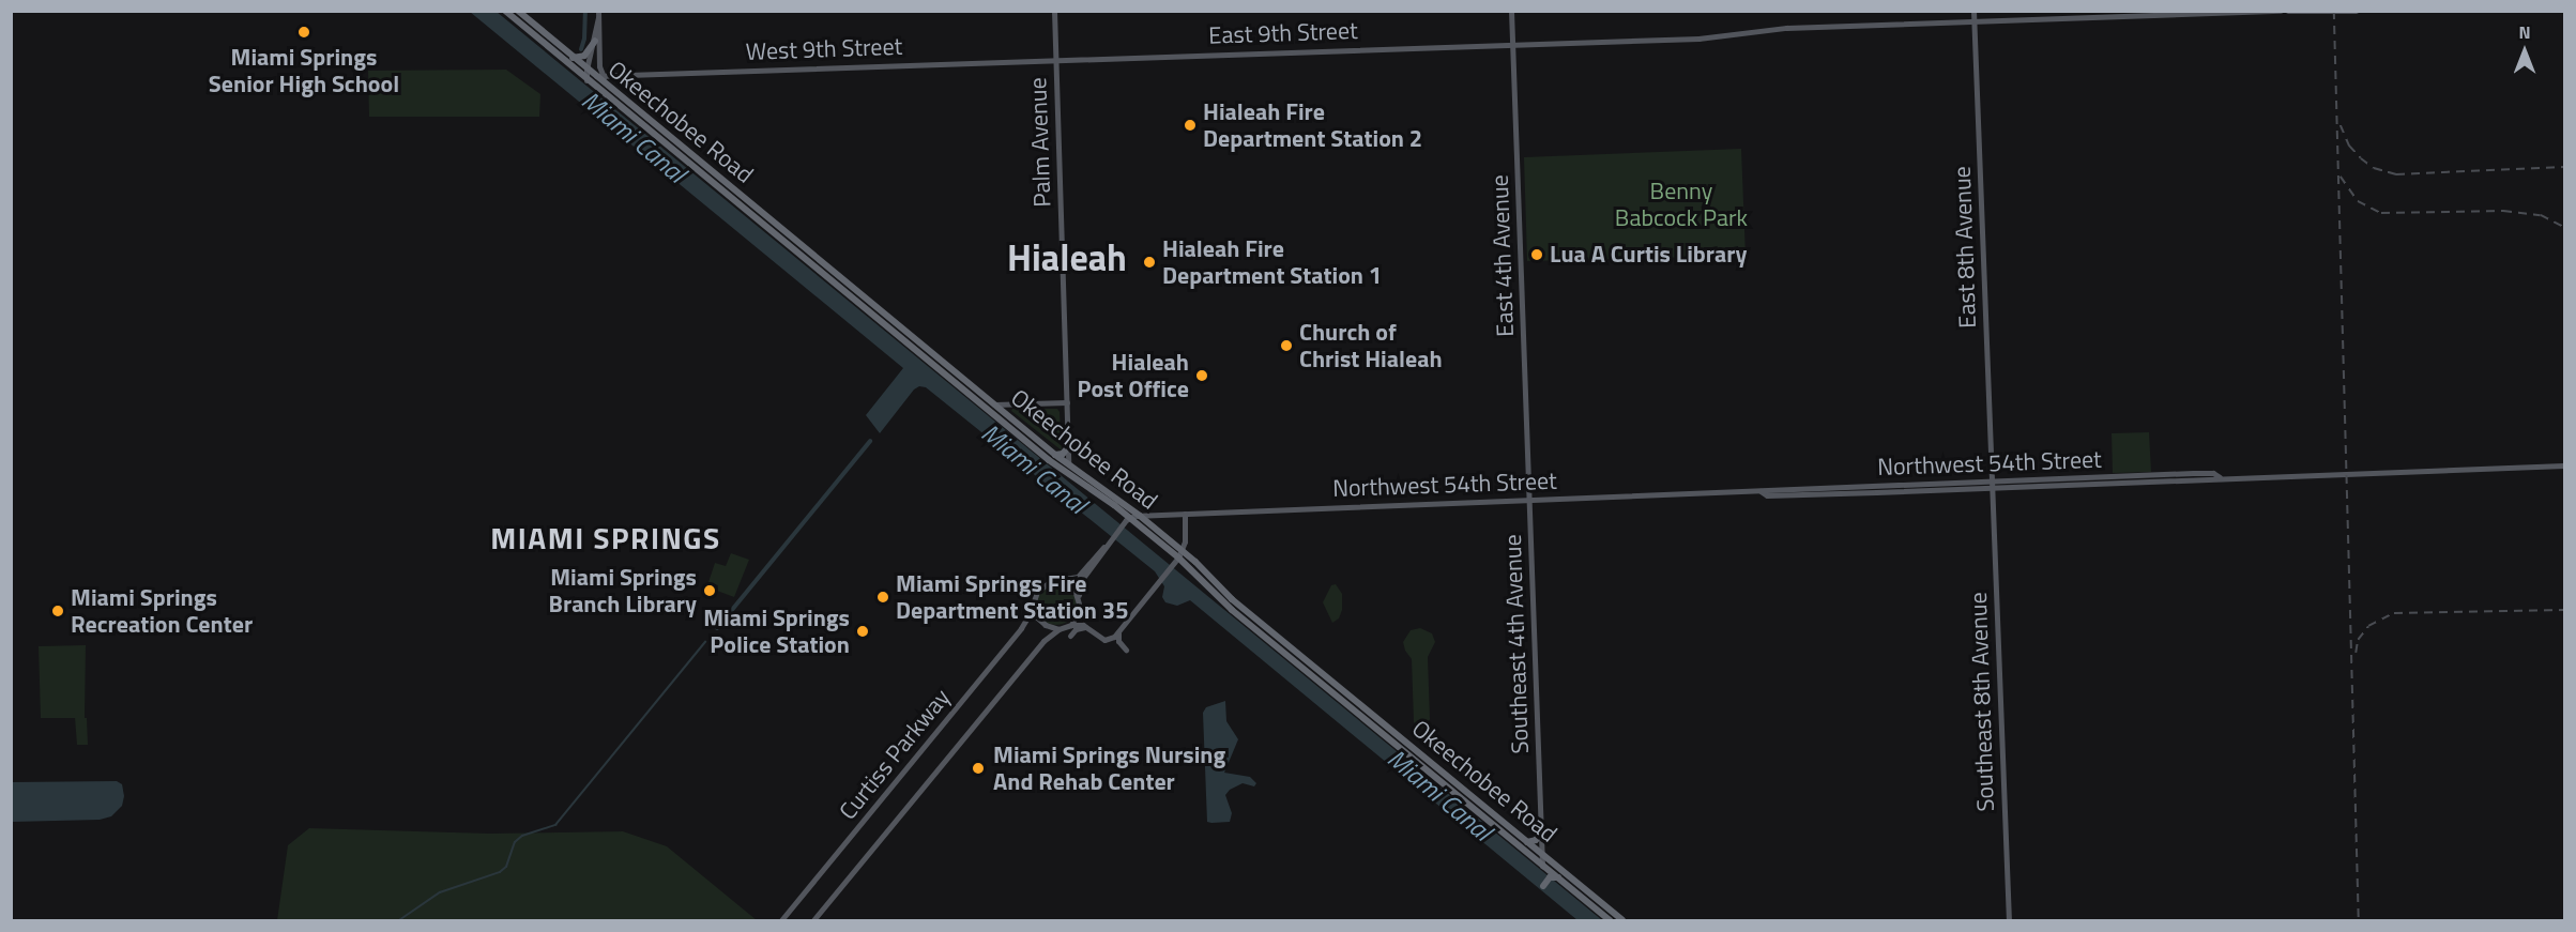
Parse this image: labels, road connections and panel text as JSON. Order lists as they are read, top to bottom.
{
  "streets": {
    "highway": ["Okeechobee Road"],
    "main road": [
      "East 9th Street",
      "West 9th Street",
      "Palm Avenue",
      "East 8th Avenue",
      "East 4th Avenue",
      "Northwest 54th Street",
      "Southeast 4th Avenue",
      "Southeast 8th Avenue",
      "Curtiss Parkway"
    ]
  },
  "crossings": [
    ["East 9th Street", "West 9th Street"],
    ["East 9th Street", "Palm Avenue"],
    ["East 9th Street", "East 8th Avenue"],
    ["East 9th Street", "East 4th Avenue"],
    ["West 9th Street", "Okeechobee Road"],
    ["West 9th Street", "Palm Avenue"],
    ["Okeechobee Road", "Palm Avenue"],
    ["Okeechobee Road", "Northwest 54th Street"],
    ["Okeechobee Road", "Southeast 4th Avenue"],
    ["East 8th Avenue", "Northwest 54th Street"],
    ["East 8th Avenue", "Southeast 8th Avenue"],
    ["East 4th Avenue", "Northwest 54th Street"],
    ["East 4th Avenue", "Southeast 4th Avenue"],
    ["Northwest 54th Street", "Southeast 4th Avenue"],
    ["Northwest 54th Street", "Southeast 8th Avenue"]
  ],
  "districts": ["Hialeah", "MIAMI SPRINGS"],
  "water": ["Miami Canal"],
  "parks": ["Benny Babcock Park"],
  "places": [
    "Miami Springs Senior High School",
    "Hialeah Fire Department Station 2",
    "Lua A Curtis Library",
    "Hialeah Fire Department Station 1",
    "Church of Christ Hialeah",
    "Hialeah Post Office",
    "Miami Springs Branch Library",
    "Miami Springs Fire Department Station 35",
    "Miami Springs Recreation Center",
    "Miami Springs Police Station",
    "Miami Springs Nursing And Rehab Center"
  ],
  "north": "top"
}
